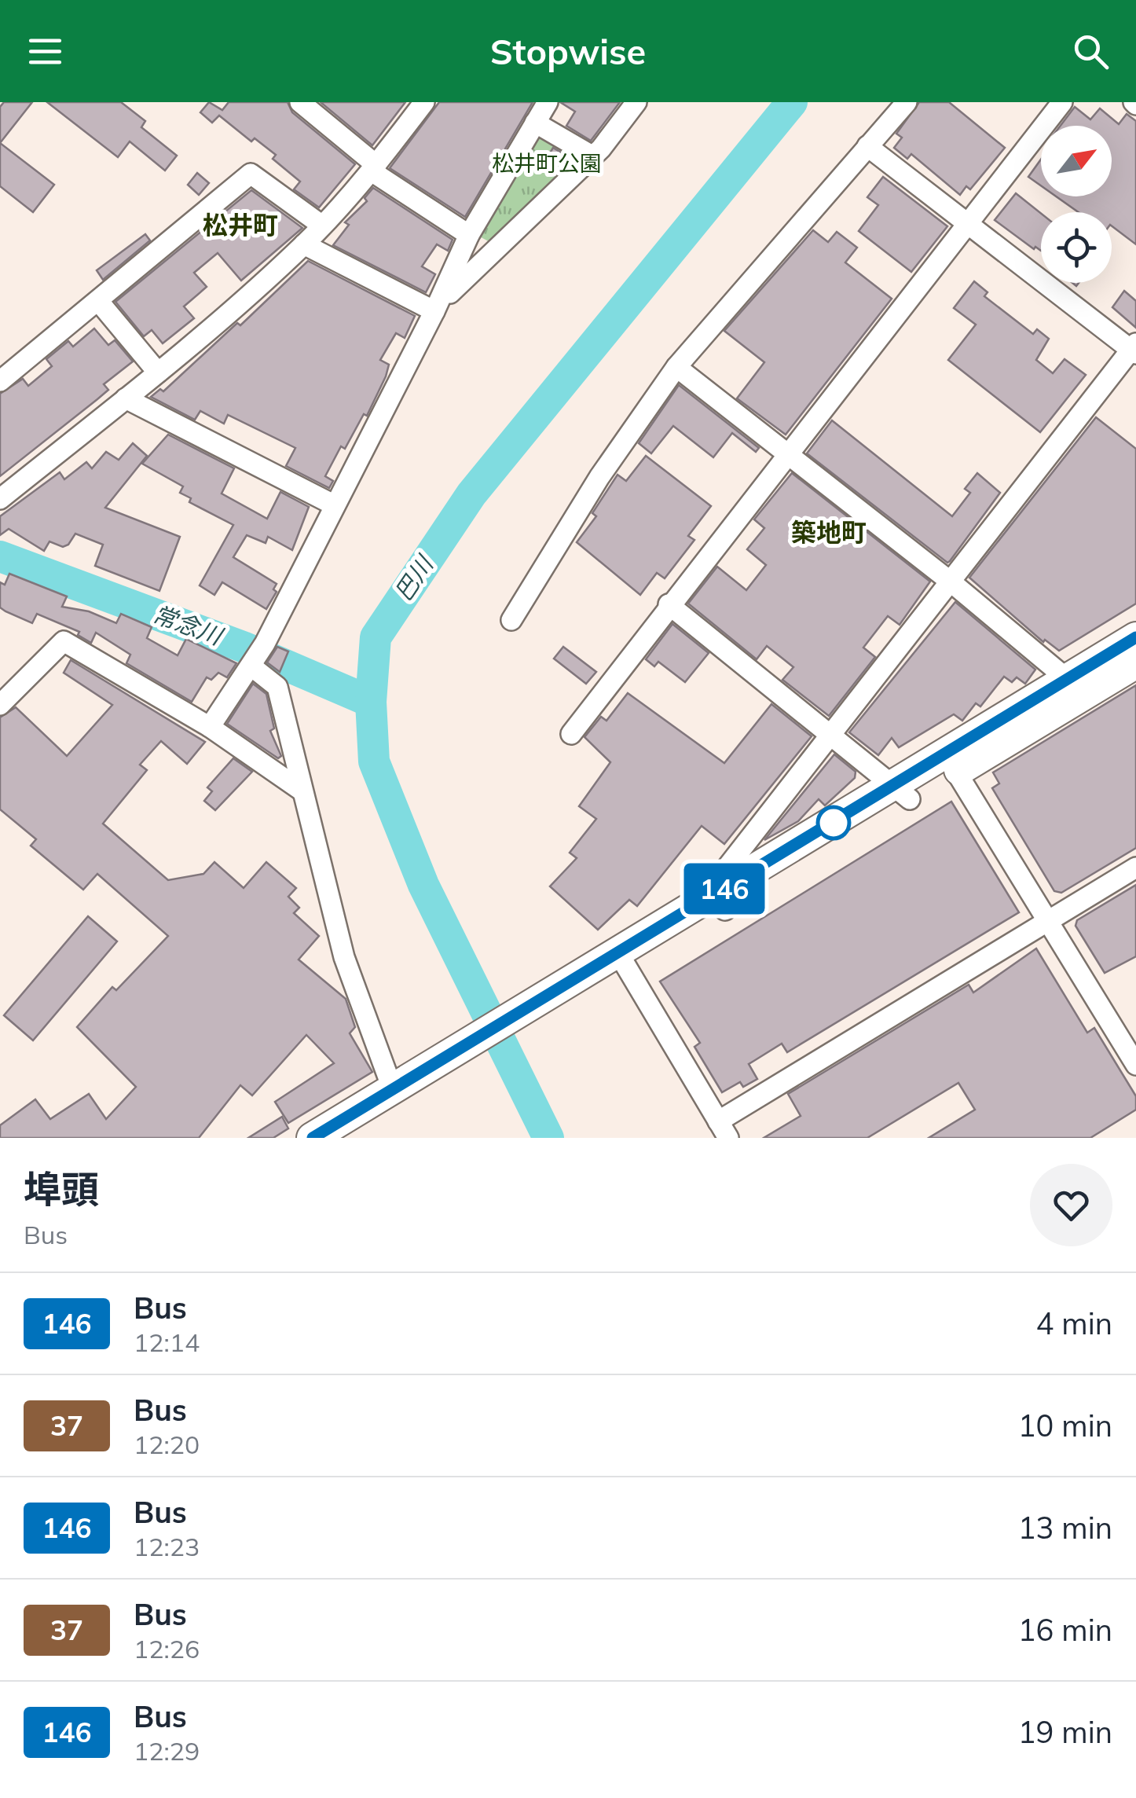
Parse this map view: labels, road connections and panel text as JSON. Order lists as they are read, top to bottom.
{
  "districts": ["松井町", "築地町"],
  "water": ["巴川", "常念川"],
  "parks": ["松井町公園"],
  "lines": ["bus line 146"],
  "north": "top right",
  "page": {
    "header": "Stopwise",
    "on_map": "146",
    "heading": ["埠頭", "Bus"],
    "list": [
      {
        "mark": "146",
        "name": "Bus",
        "note": "12:14",
        "value": "4 min"
      },
      {
        "mark": "37",
        "name": "Bus",
        "note": "12:20",
        "value": "10 min"
      },
      {
        "mark": "146",
        "name": "Bus",
        "note": "12:23",
        "value": "13 min"
      },
      {
        "mark": "37",
        "name": "Bus",
        "note": "12:26",
        "value": "16 min"
      },
      {
        "mark": "146",
        "name": "Bus",
        "note": "12:29",
        "value": "19 min"
      }
    ]
  }
}
